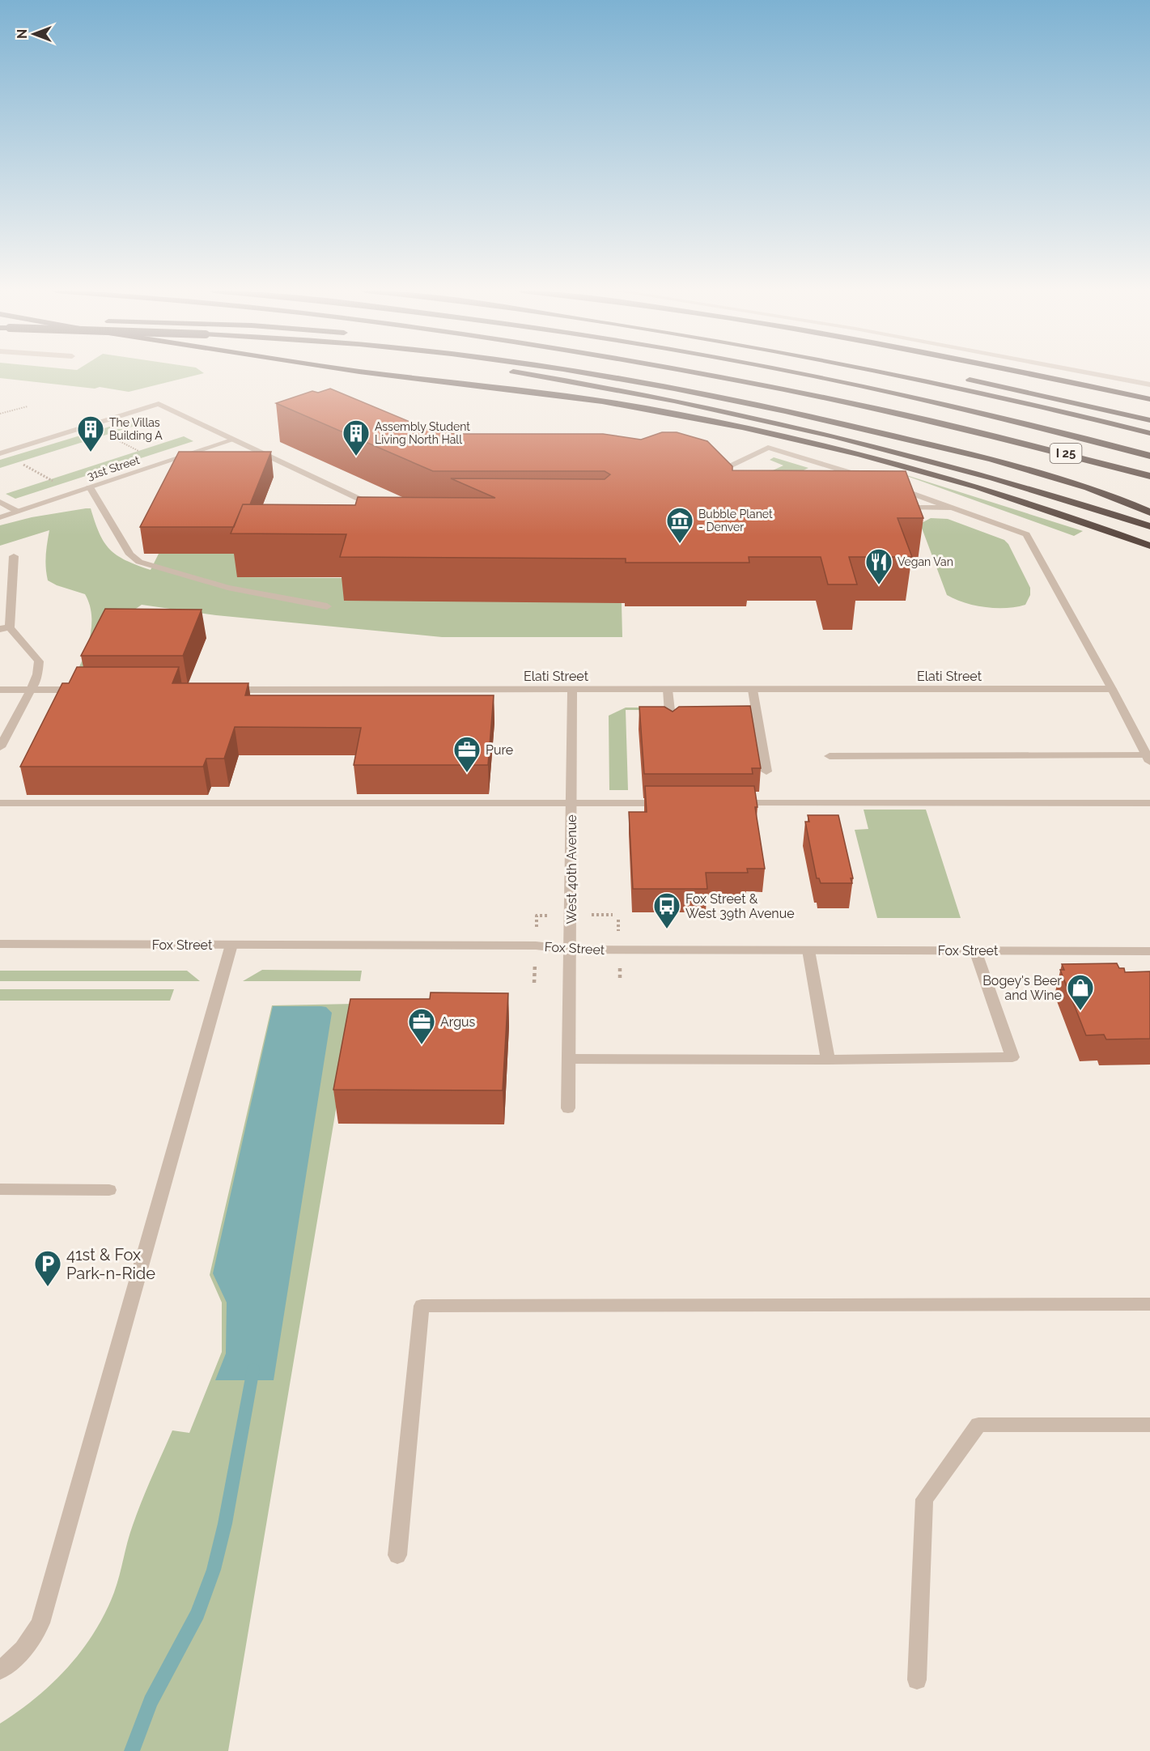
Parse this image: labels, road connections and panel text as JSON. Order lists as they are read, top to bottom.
{
  "streets": {
    "highway": ["I 25"],
    "street": [
      "31st Street",
      "Elati Street",
      "West 40th Avenue",
      "Fox Street"
    ]
  },
  "crossings": [
    ["Elati Street", "West 40th Avenue"],
    ["West 40th Avenue", "Fox Street"]
  ],
  "places": {
    "building": ["The Villas Building A", "Assembly Student Living North Hall"],
    "museum": ["Bubble Planet - Denver"],
    "restaurant": ["Vegan Van"],
    "office": ["Pure", "Argus"],
    "bus stop": ["Fox Street & West 39th Avenue"],
    "shop": ["Bogey's Beer and Wine"],
    "parking": ["41st & Fox Park-n-Ride"]
  },
  "north": "left"
}
